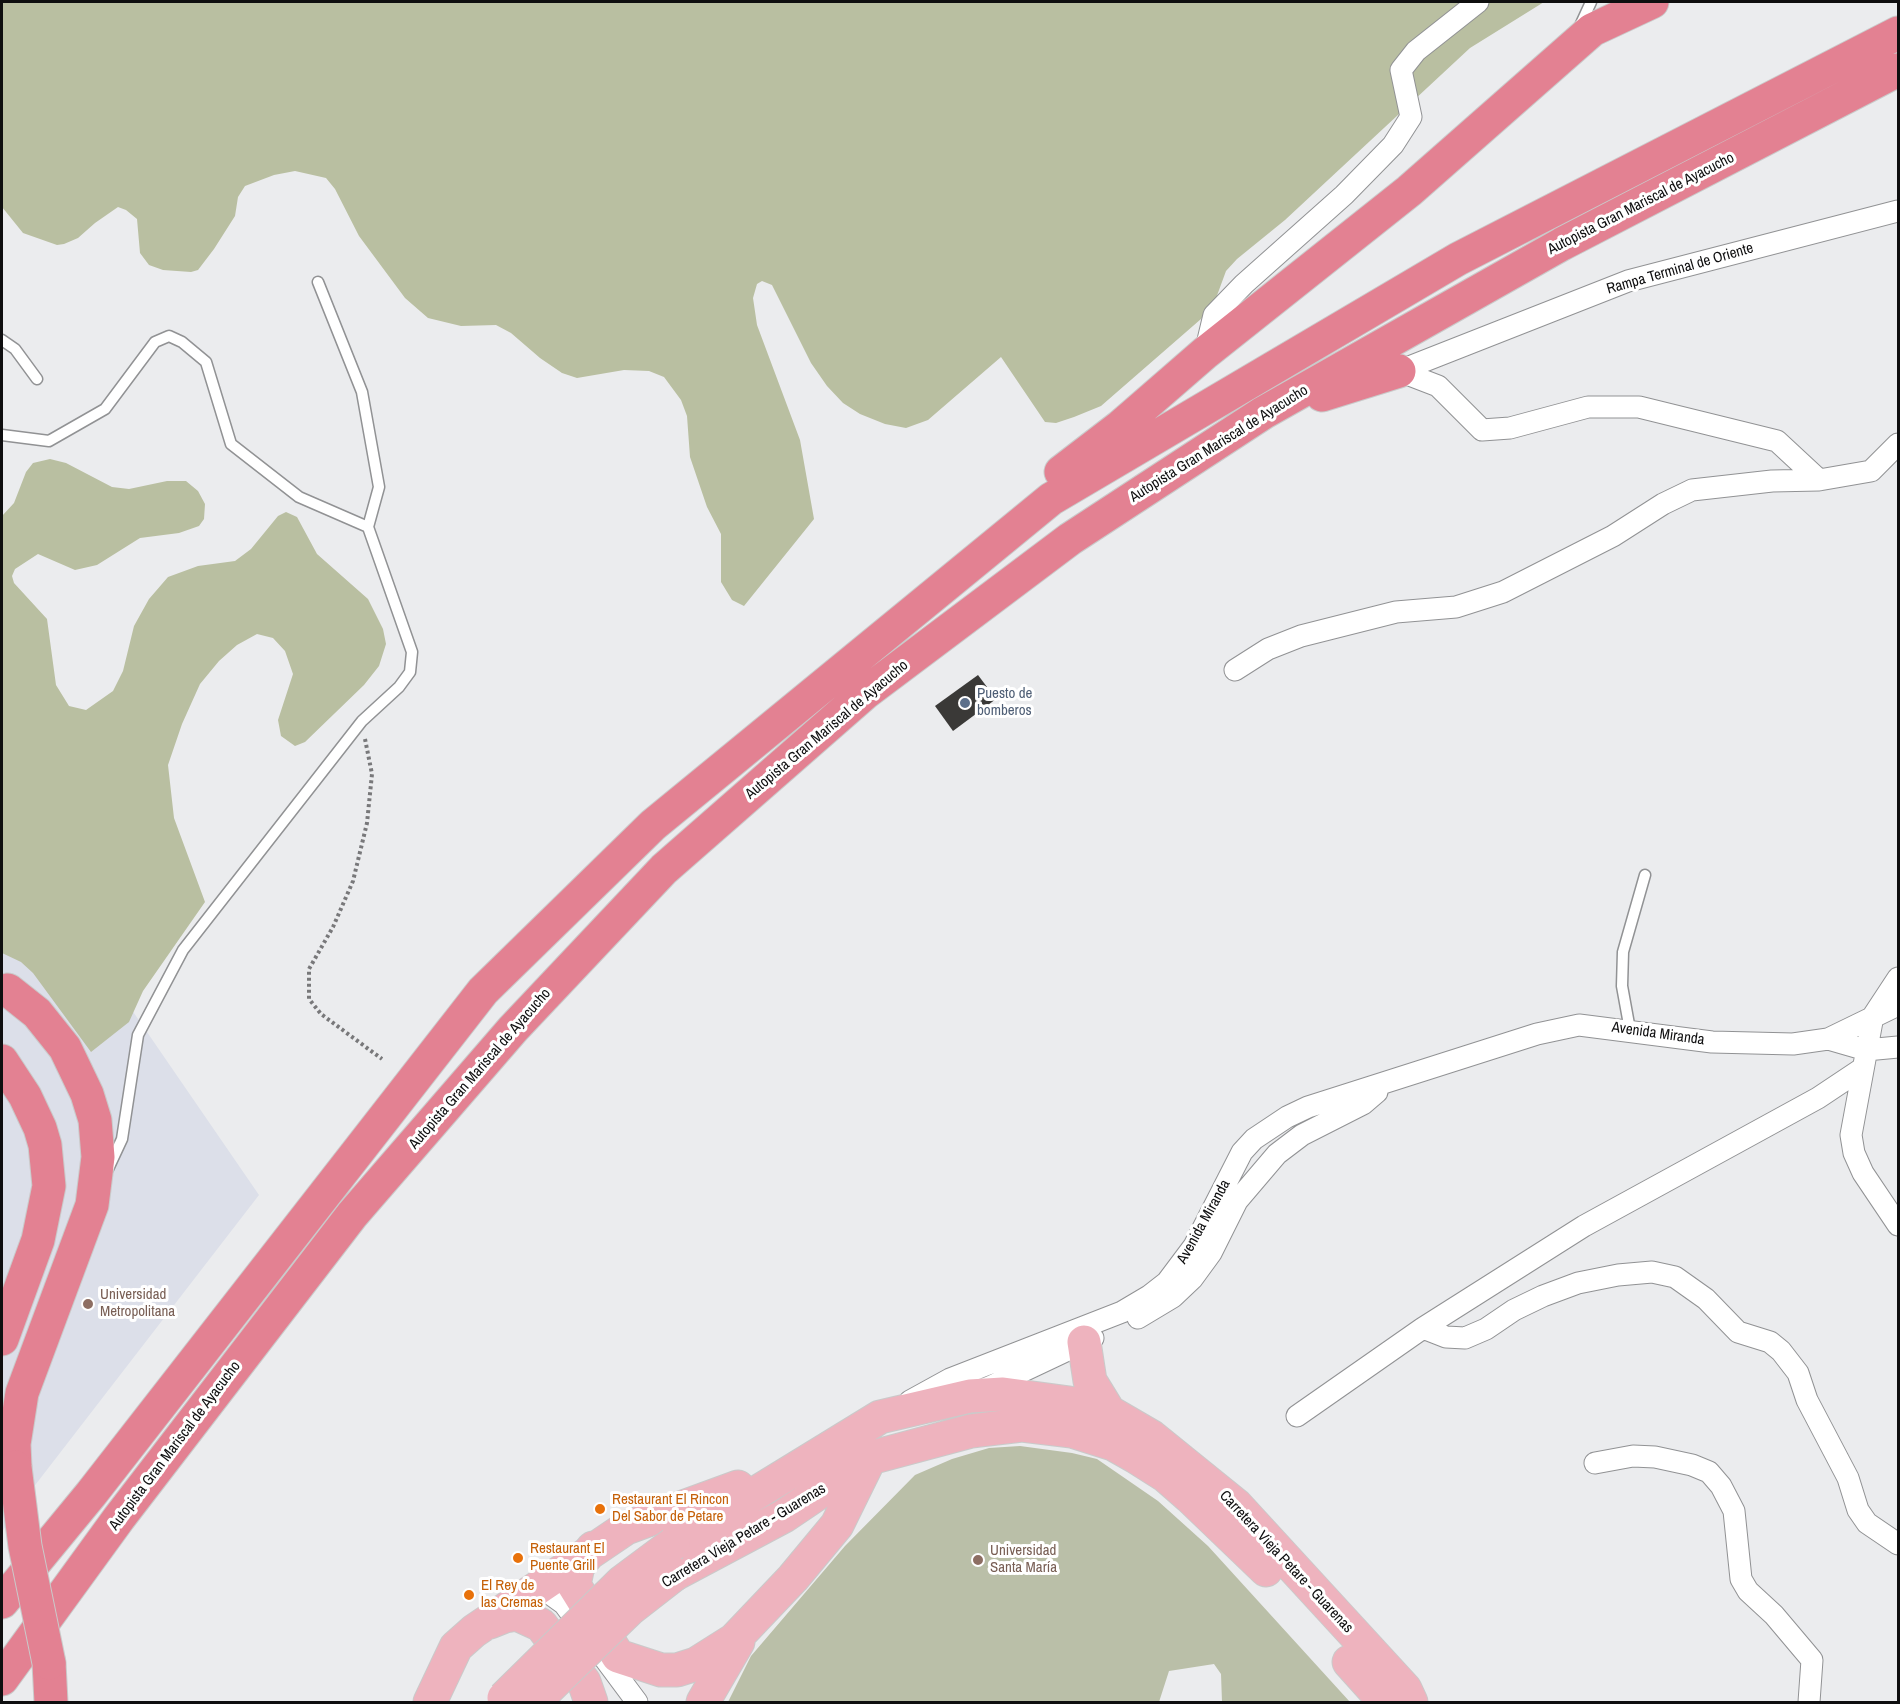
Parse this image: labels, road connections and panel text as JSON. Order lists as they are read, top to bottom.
{
  "streets": {
    "highway": ["Autopista Gran Mariscal de Ayacucho"],
    "main road": ["Carretera Vieja Petare - Guarenas"],
    "street": ["Rampa Terminal de Oriente", "Avenida Miranda"]
  },
  "crossings": [
    ["Avenida Miranda", "Carretera Vieja Petare - Guarenas"]
  ],
  "places": [
    "Puesto de bomberos",
    "Universidad Metropolitana",
    "Restaurant El Rincon Del Sabor de Petare",
    "Restaurant El Puente Grill",
    "Universidad Santa María",
    "El Rey de las Cremas"
  ]
}
